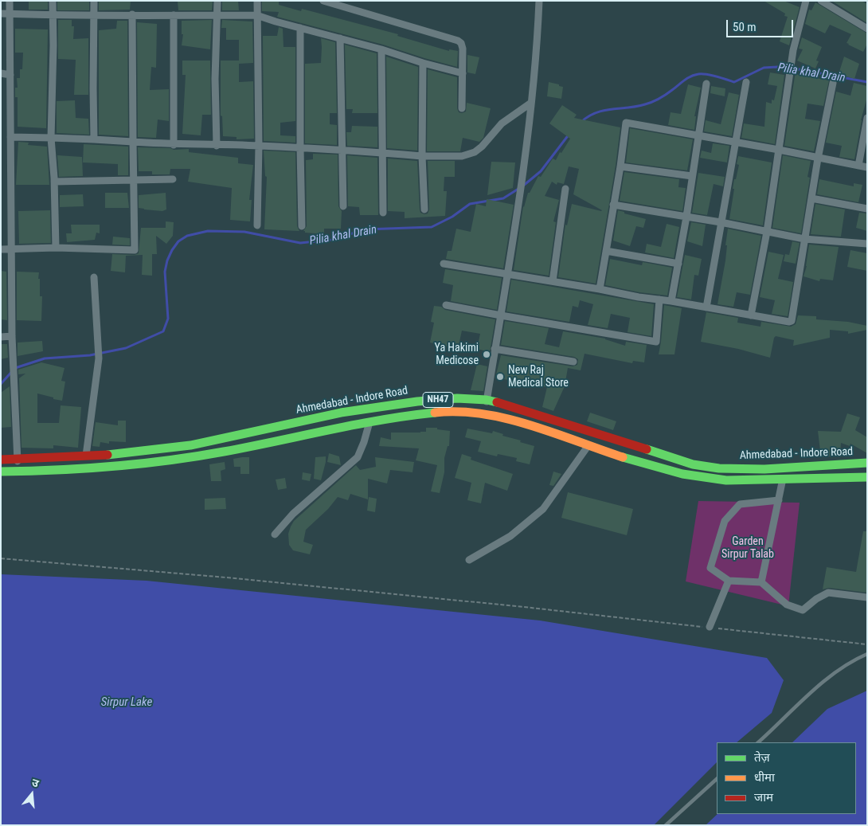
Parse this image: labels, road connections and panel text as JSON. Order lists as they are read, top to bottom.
{
  "streets": {
    "highway": ["NH47", "Ahmedabad - Indore Road"]
  },
  "water": ["Pilia khal Drain", "Sirpur Lake"],
  "parks": ["Garden Sirpur Talab"],
  "places": ["Ya Hakimi Medicose", "New Raj Medical Store"],
  "legend": ["तेज़", "धीमा", "जाम"],
  "scale_bar": "50 m",
  "north": "top"
}
